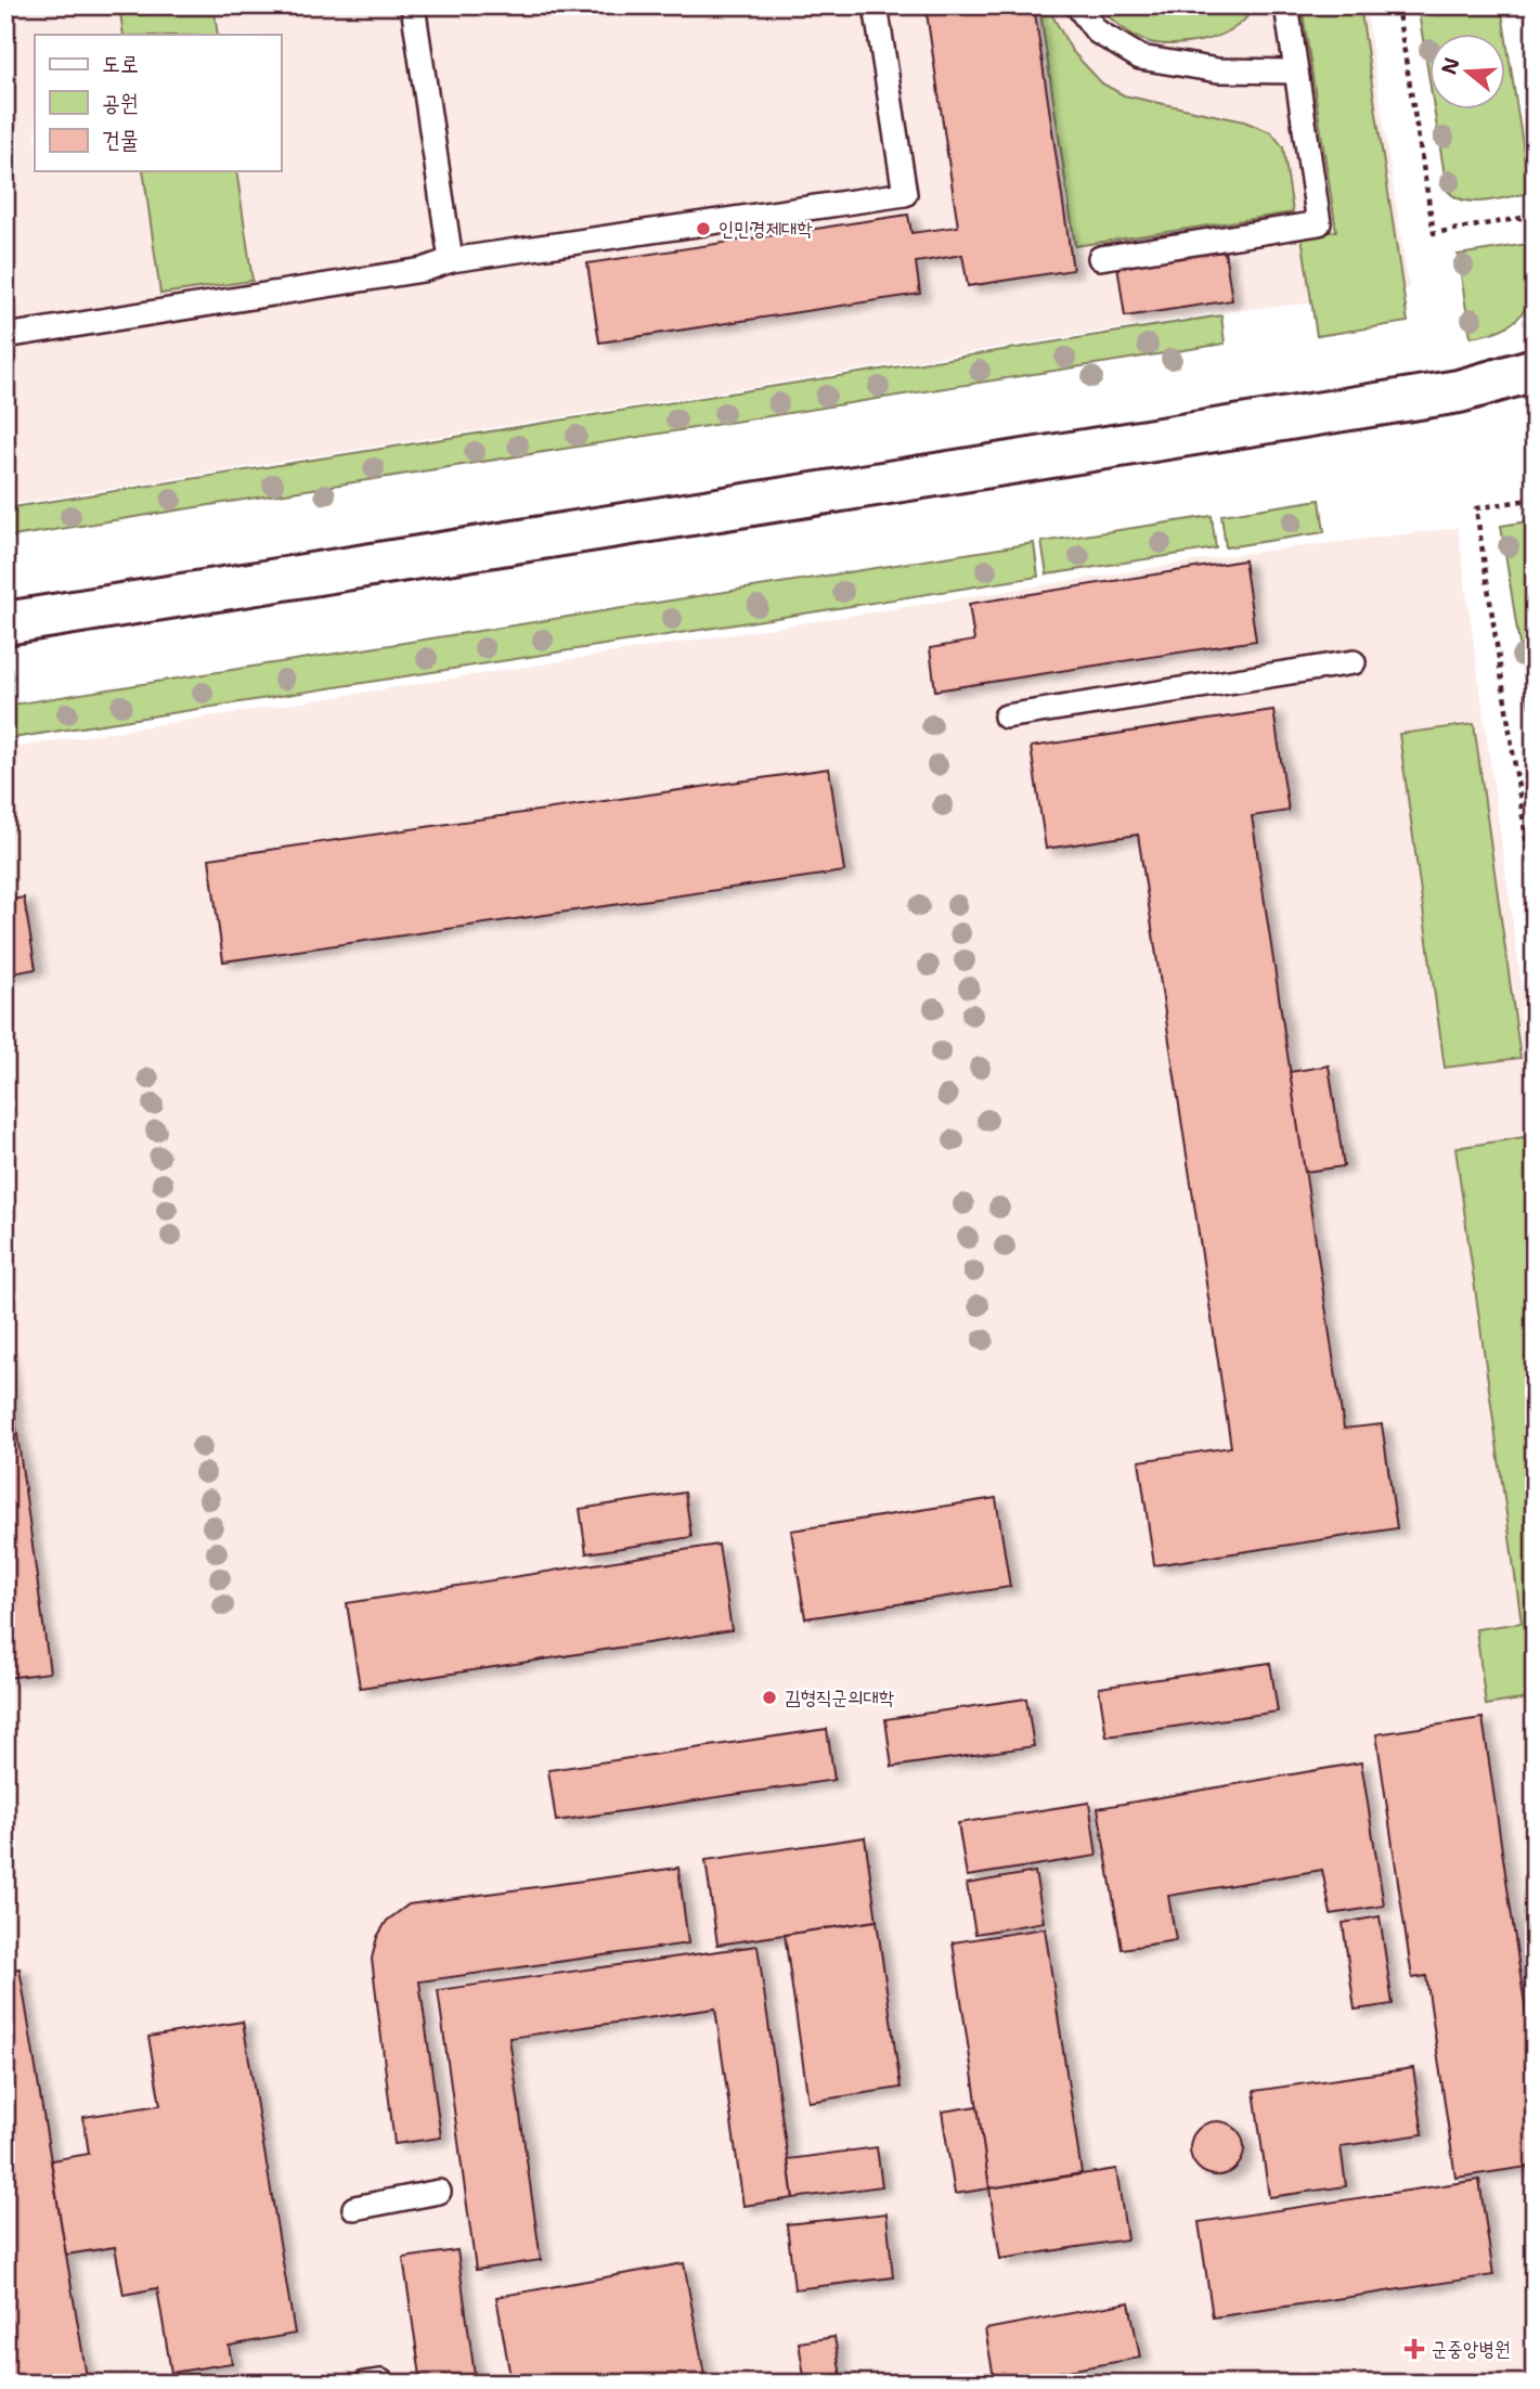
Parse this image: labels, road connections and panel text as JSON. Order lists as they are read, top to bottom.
{
  "places": {
    "other": ["인민경제대학", "김형직군의대학"],
    "health": ["군중앙병원"]
  },
  "legend": ["도로", "공원", "건물"],
  "north": "left"
}
